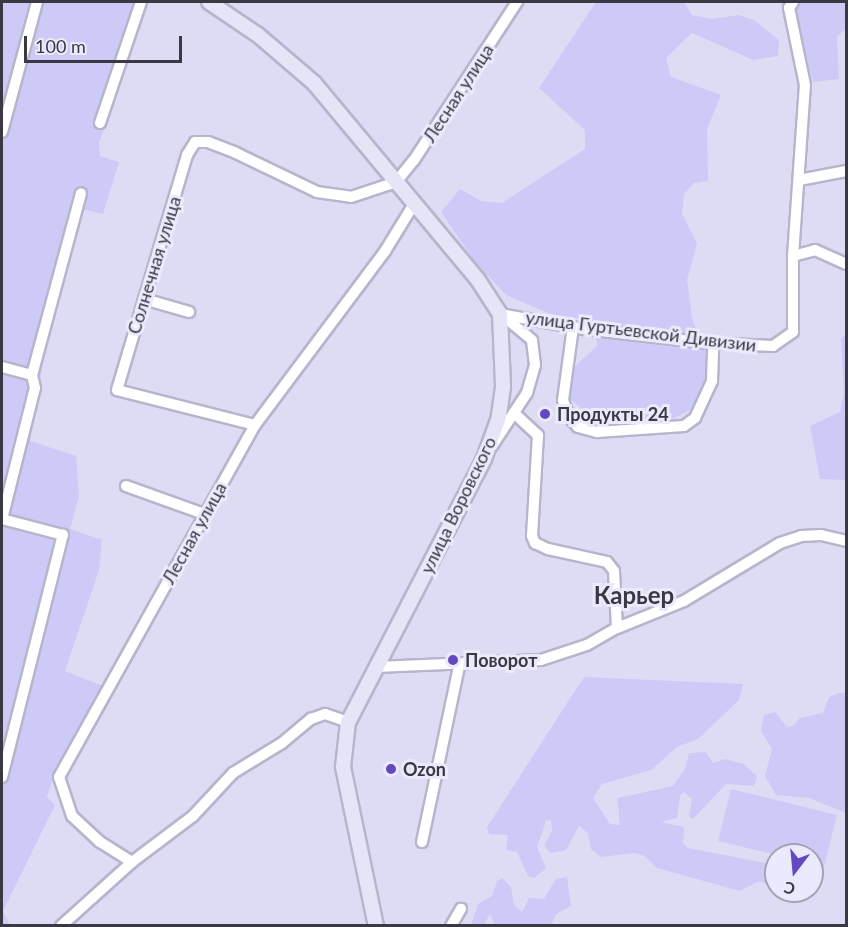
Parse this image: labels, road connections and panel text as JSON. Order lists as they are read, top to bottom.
{
  "streets": {
    "main road": ["улица Воровского"],
    "street": ["Лесная улица", "Солнечная улица", "улица Гуртьевской Дивизии"]
  },
  "crossings": [
    ["Лесная улица", "Солнечная улица"],
    ["улица Гуртьевской Дивизии", "улица Воровского"]
  ],
  "districts": ["Карьер"],
  "places": ["Продукты 24", "Поворот", "Ozon"],
  "scale_bar": "100 m",
  "north": "bottom"
}
